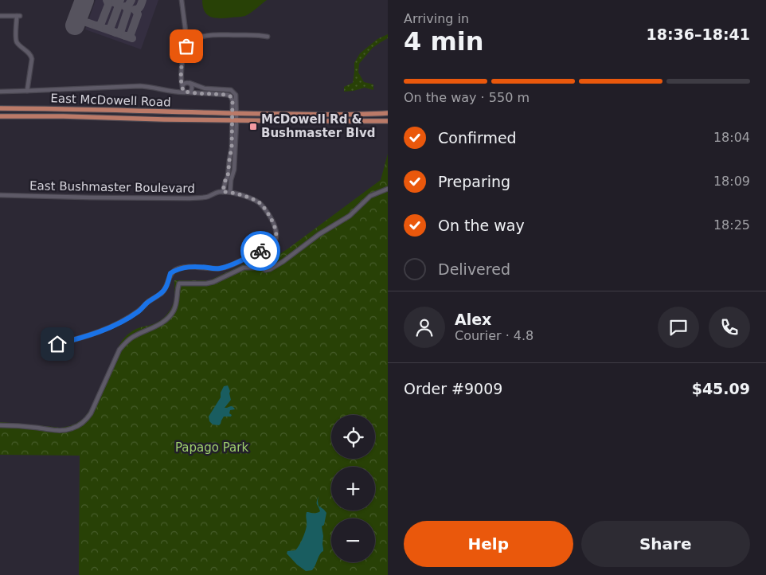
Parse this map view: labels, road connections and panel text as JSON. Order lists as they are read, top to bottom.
{
  "streets": {
    "main road": ["East McDowell Road"],
    "street": ["East Bushmaster Boulevard"]
  },
  "parks": ["Papago Park"],
  "places": {
    "transit": ["McDowell Rd & Bushmaster Blvd"]
  },
  "page": {
    "heading": ["4 min", "Arriving in", "18:36–18:41"],
    "panel": [
      "Alex",
      "Courier · 4.8",
      "Order #9009",
      "$45.09"
    ],
    "bar": "On the way · 550 m",
    "list": [
      ["Confirmed", "18:04"],
      ["Preparing", "18:09"],
      ["On the way", "18:25"],
      "Delivered"
    ],
    "map_buttons": ["+", "−"],
    "buttons": ["Help", "Share"]
  }
}
